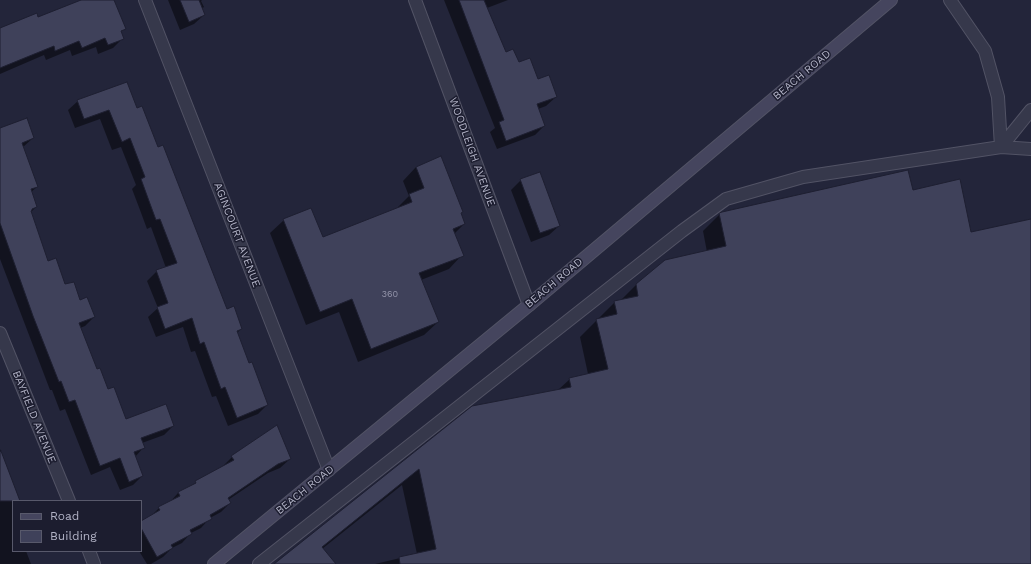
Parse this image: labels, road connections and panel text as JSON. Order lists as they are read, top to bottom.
{
  "streets": {
    "street": [
      "BEACH ROAD",
      "WOODLEIGH AVENUE",
      "AGINCOURT AVENUE",
      "BAYFIELD AVENUE"
    ]
  },
  "crossings": [
    ["BEACH ROAD", "WOODLEIGH AVENUE"],
    ["BEACH ROAD", "AGINCOURT AVENUE"]
  ],
  "house_numbers": ["360"],
  "legend": ["Road", "Building"]
}
